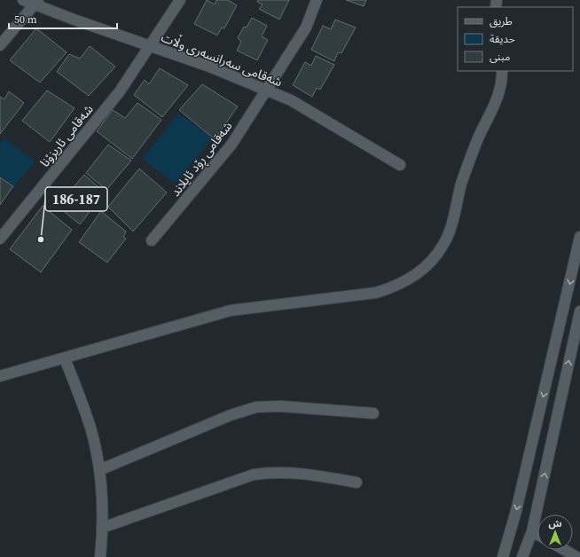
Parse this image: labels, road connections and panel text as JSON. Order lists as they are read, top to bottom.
{
  "streets": {
    "street": ["شەقامی سەرانسەری وڵات", "شەقامی ئاریزۆنا", "شەقامی ڕۆد ئایلاند"]
  },
  "crossings": [
    ["شەقامی سەرانسەری وڵات", "شەقامی ئاریزۆنا"],
    ["شەقامی سەرانسەری وڵات", "شەقامی ڕۆد ئایلاند"]
  ],
  "places": ["186-187"],
  "legend": ["طريق", "حديقة", "مبنى"],
  "scale_bar": "50 m",
  "north": "top"
}
